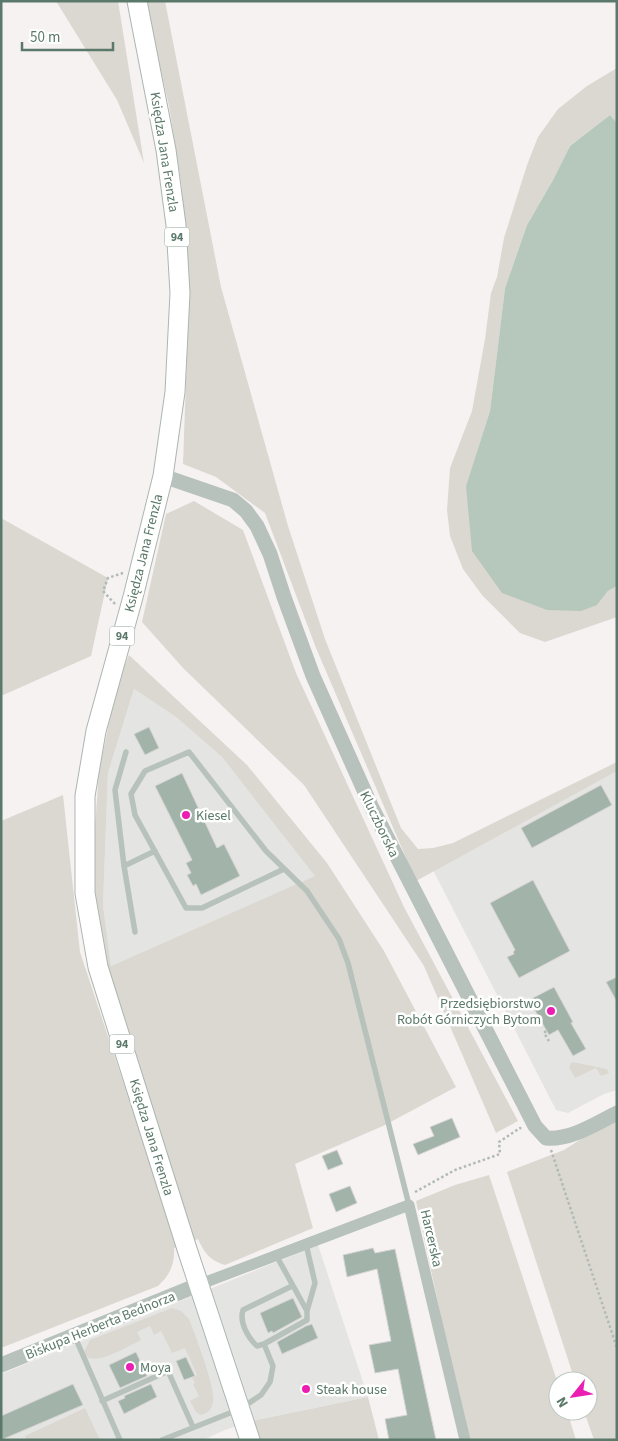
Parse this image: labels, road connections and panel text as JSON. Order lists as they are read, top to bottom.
{
  "streets": {
    "main road": ["Księdza Jana Frenzla", "94"],
    "street": ["Kluczborska", "Harcerska", "Biskupa Herberta Bednorza"]
  },
  "crossings": [
    ["Księdza Jana Frenzla", "Kluczborska"],
    ["Księdza Jana Frenzla", "Harcerska"],
    ["Księdza Jana Frenzla", "Biskupa Herberta Bednorza"],
    ["Harcerska", "Biskupa Herberta Bednorza"]
  ],
  "places": [
    "Kiesel",
    "Przedsiębiorstwo Robót Górniczych Bytom",
    "Moya",
    "Steak house"
  ],
  "scale_bar": "50 m",
  "north": "bottom left"
}
